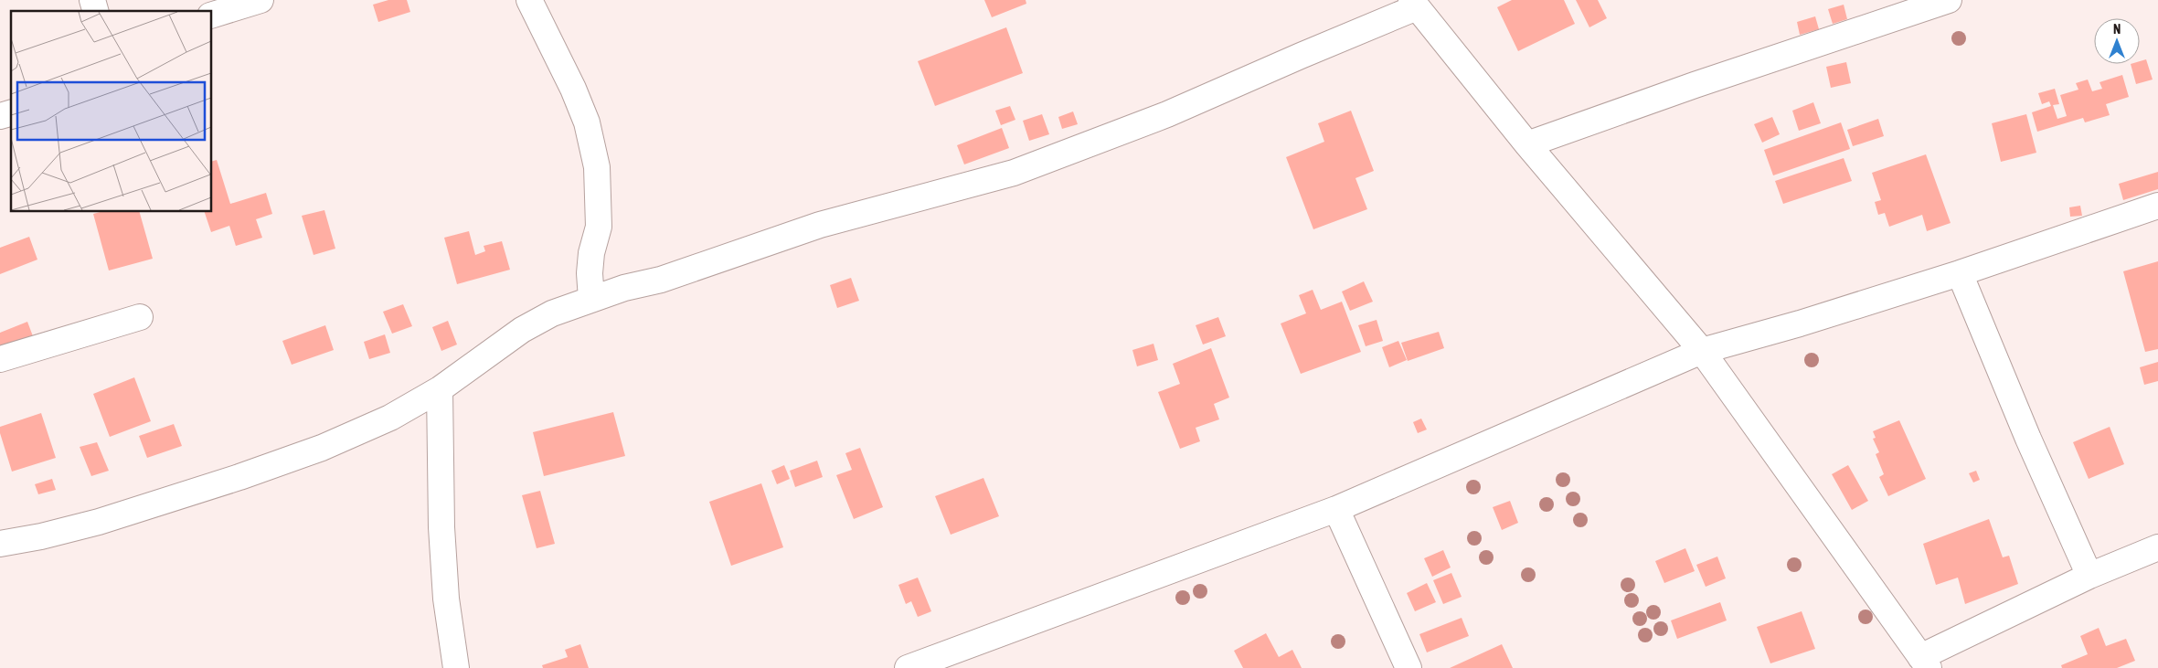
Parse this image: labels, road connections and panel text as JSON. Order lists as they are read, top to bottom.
{
  "north": "top"
}
